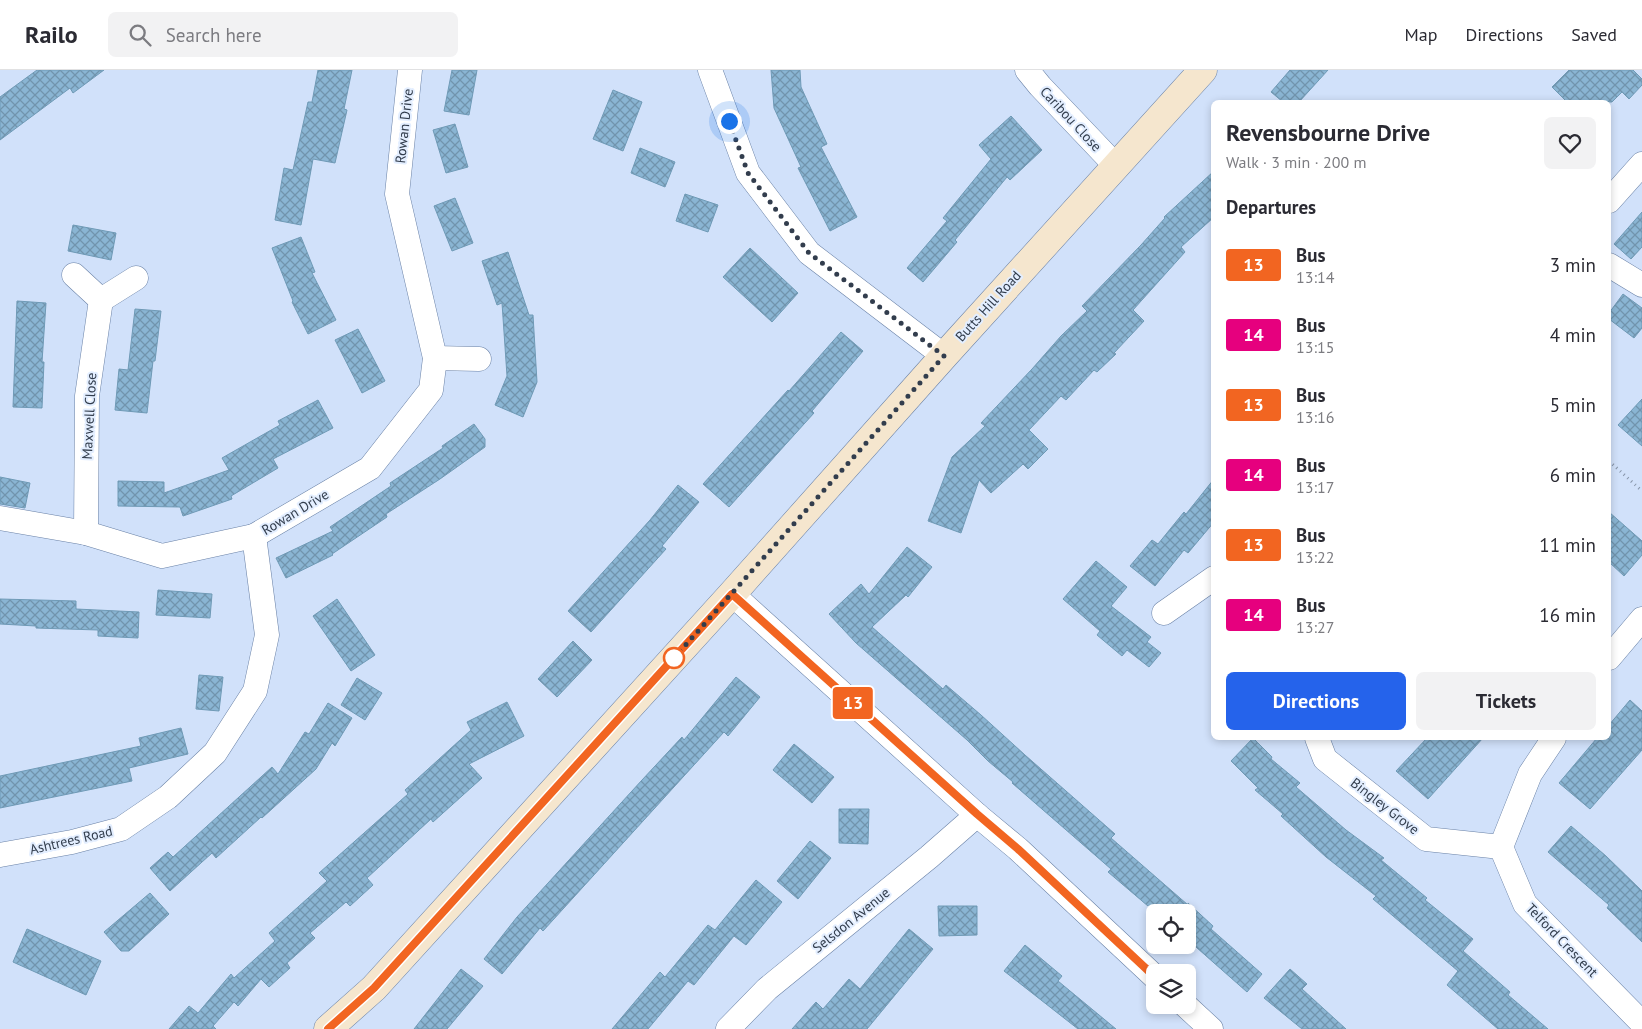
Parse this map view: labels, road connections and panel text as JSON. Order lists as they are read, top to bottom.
{
  "streets": {
    "street": [
      "Caribou Close",
      "Rowan Drive",
      "Butts Hill Road",
      "Maxwell Close",
      "Bingley Grove",
      "Ashtrees Road",
      "Selsdon Avenue",
      "Telford Crescent"
    ]
  },
  "crossings": [
    ["Caribou Close", "Butts Hill Road"],
    ["Rowan Drive", "Maxwell Close"],
    ["Rowan Drive", "Ashtrees Road"],
    ["Bingley Grove", "Telford Crescent"]
  ],
  "lines": ["bus line 13"],
  "page": {
    "header": "Railo",
    "search": "Search here",
    "nav": ["Map", "Directions", "Saved"],
    "on_map": "13",
    "heading": [
      ["Revensbourne Drive", "Walk · 3 min · 200 m"],
      "Departures"
    ],
    "list": [
      {
        "mark": "13",
        "name": "Bus",
        "note": "13:14",
        "value": "3 min"
      },
      {
        "mark": "14",
        "name": "Bus",
        "note": "13:15",
        "value": "4 min"
      },
      {
        "mark": "13",
        "name": "Bus",
        "note": "13:16",
        "value": "5 min"
      },
      {
        "mark": "14",
        "name": "Bus",
        "note": "13:17",
        "value": "6 min"
      },
      {
        "mark": "13",
        "name": "Bus",
        "note": "13:22",
        "value": "11 min"
      },
      {
        "mark": "14",
        "name": "Bus",
        "note": "13:27",
        "value": "16 min"
      }
    ],
    "buttons": ["Directions", "Tickets"]
  }
}
